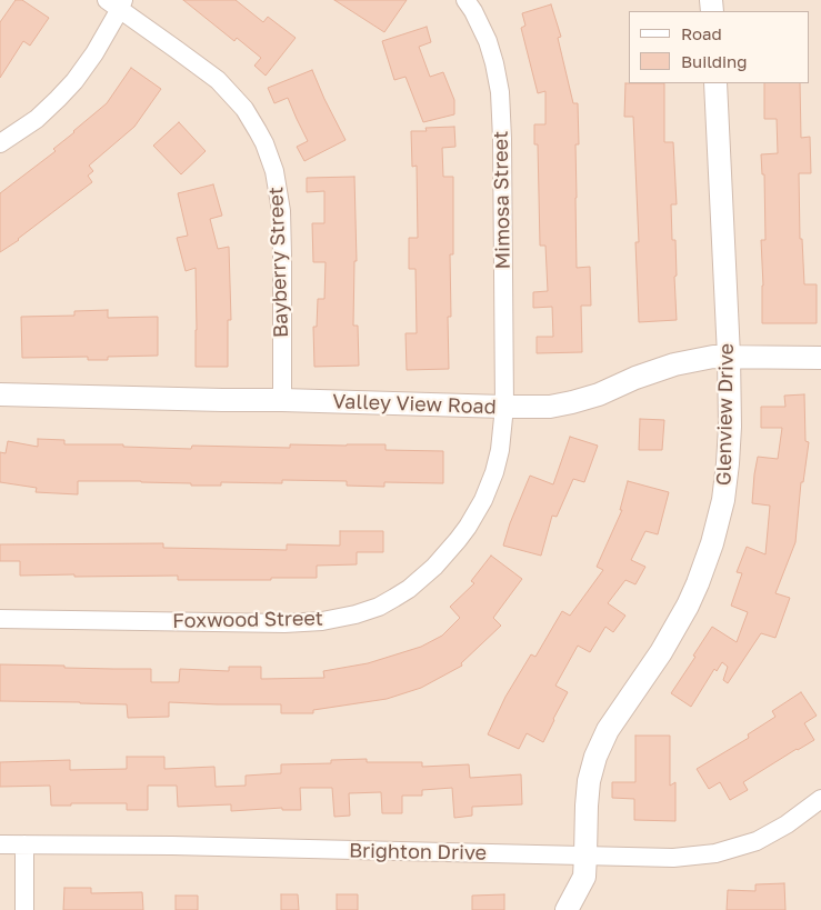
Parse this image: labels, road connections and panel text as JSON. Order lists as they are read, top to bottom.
{
  "streets": {
    "street": [
      "Mimosa Street",
      "Bayberry Street",
      "Valley View Road",
      "Glenview Drive",
      "Foxwood Street",
      "Brighton Drive"
    ]
  },
  "crossings": [
    ["Mimosa Street", "Valley View Road"],
    ["Mimosa Street", "Foxwood Street"],
    ["Bayberry Street", "Valley View Road"],
    ["Valley View Road", "Glenview Drive"],
    ["Valley View Road", "Foxwood Street"],
    ["Glenview Drive", "Brighton Drive"]
  ],
  "legend": ["Road", "Building"]
}
